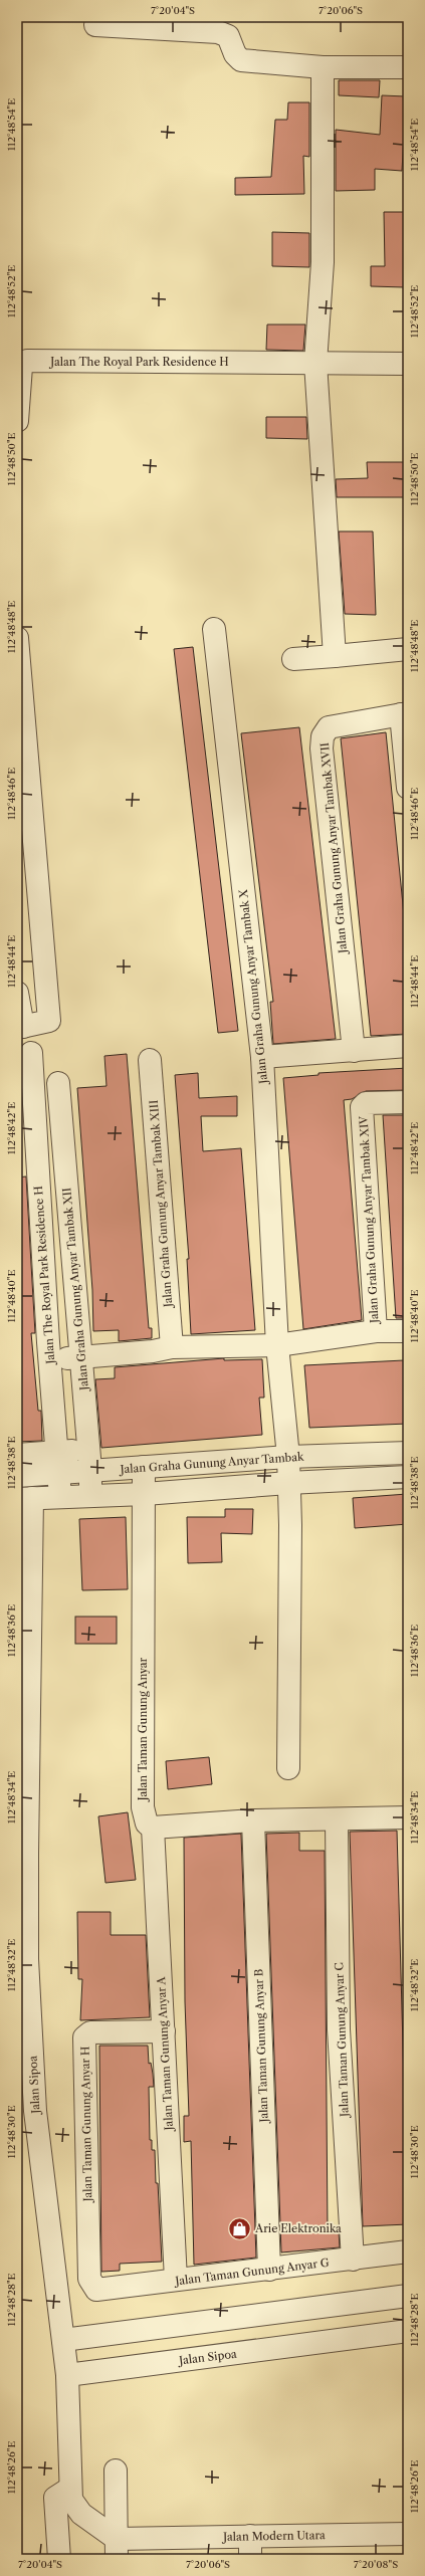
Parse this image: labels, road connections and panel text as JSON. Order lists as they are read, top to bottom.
{
  "streets": {
    "street": [
      "Jalan The Royal Park Residence H",
      "Jalan Graha Gunung Anyar Tambak XVII",
      "Jalan Graha Gunung Anyar Tambak X",
      "Jalan Graha Gunung Anyar Tambak XIII",
      "Jalan Graha Gunung Anyar Tambak XIV",
      "Jalan Graha Gunung Anyar Tambak XII",
      "Jalan Graha Gunung Anyar Tambak",
      "Jalan Taman Gunung Anyar",
      "Jalan Taman Gunung Anyar C",
      "Jalan Taman Gunung Anyar B",
      "Jalan Taman Gunung Anyar A",
      "Jalan Sipoa",
      "Jalan Taman Gunung Anyar H",
      "Jalan Taman Gunung Anyar G",
      "Jalan Modern Utara"
    ]
  },
  "crossings": [
    ["Jalan The Royal Park Residence H", "Jalan Graha Gunung Anyar Tambak XII"],
    ["Jalan The Royal Park Residence H", "Jalan Graha Gunung Anyar Tambak"],
    ["Jalan Graha Gunung Anyar Tambak X", "Jalan Graha Gunung Anyar Tambak"],
    ["Jalan Graha Gunung Anyar Tambak XII", "Jalan Graha Gunung Anyar Tambak"],
    ["Jalan Graha Gunung Anyar Tambak", "Jalan Taman Gunung Anyar"],
    ["Jalan Taman Gunung Anyar", "Jalan Taman Gunung Anyar A"],
    ["Jalan Taman Gunung Anyar C", "Jalan Taman Gunung Anyar G"],
    ["Jalan Taman Gunung Anyar B", "Jalan Taman Gunung Anyar G"],
    ["Jalan Taman Gunung Anyar A", "Jalan Taman Gunung Anyar H"],
    ["Jalan Taman Gunung Anyar A", "Jalan Taman Gunung Anyar G"],
    ["Jalan Taman Gunung Anyar H", "Jalan Taman Gunung Anyar G"]
  ],
  "places": {
    "shop": ["Arie Elektronika"]
  },
  "coordinates": [
    "7°20'04\"S",
    "7°20'06\"S",
    "112°48'54\"E",
    "112°48'52\"E",
    "112°48'50\"E",
    "112°48'48\"E",
    "112°48'46\"E",
    "112°48'44\"E",
    "112°48'42\"E",
    "112°48'40\"E",
    "112°48'38\"E",
    "112°48'36\"E",
    "112°48'34\"E",
    "112°48'32\"E",
    "112°48'30\"E",
    "112°48'28\"E",
    "112°48'26\"E",
    "7°20'08\"S"
  ]
}
